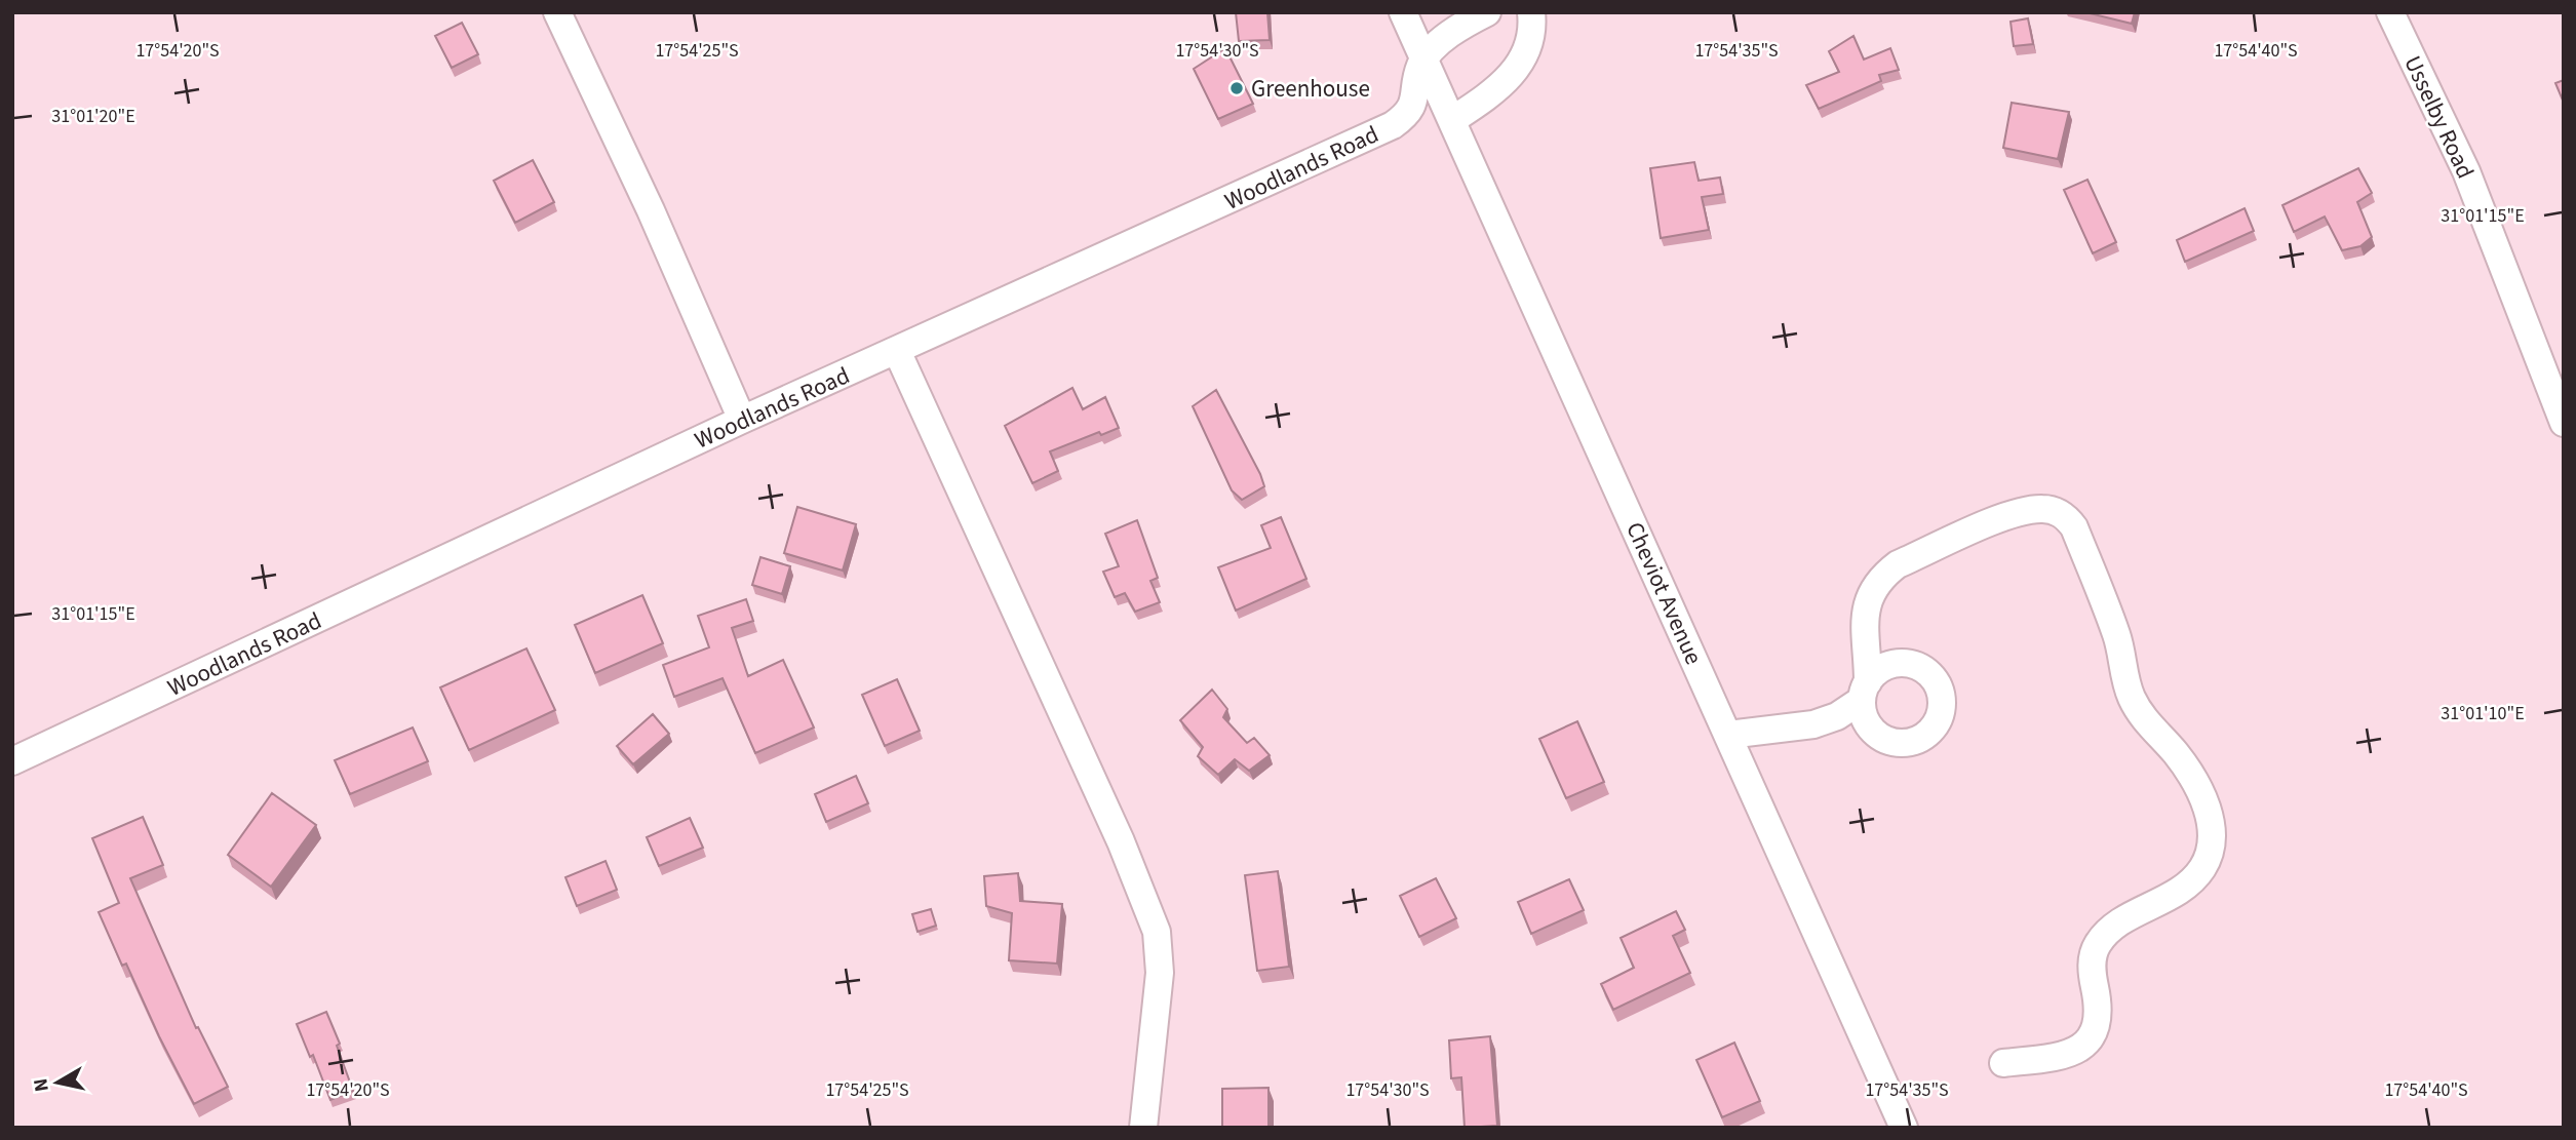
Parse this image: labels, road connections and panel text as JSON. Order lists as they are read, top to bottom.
{
  "streets": {
    "street": ["Usselby Road", "Woodlands Road", "Cheviot Avenue"]
  },
  "crossings": [
    ["Woodlands Road", "Cheviot Avenue"]
  ],
  "places": ["Greenhouse"],
  "north": "left",
  "coordinates": [
    "17°54'20\"S",
    "17°54'25\"S",
    "17°54'30\"S",
    "17°54'35\"S",
    "17°54'40\"S",
    "31°01'20\"E",
    "31°01'15\"E",
    "31°01'10\"E"
  ]
}
